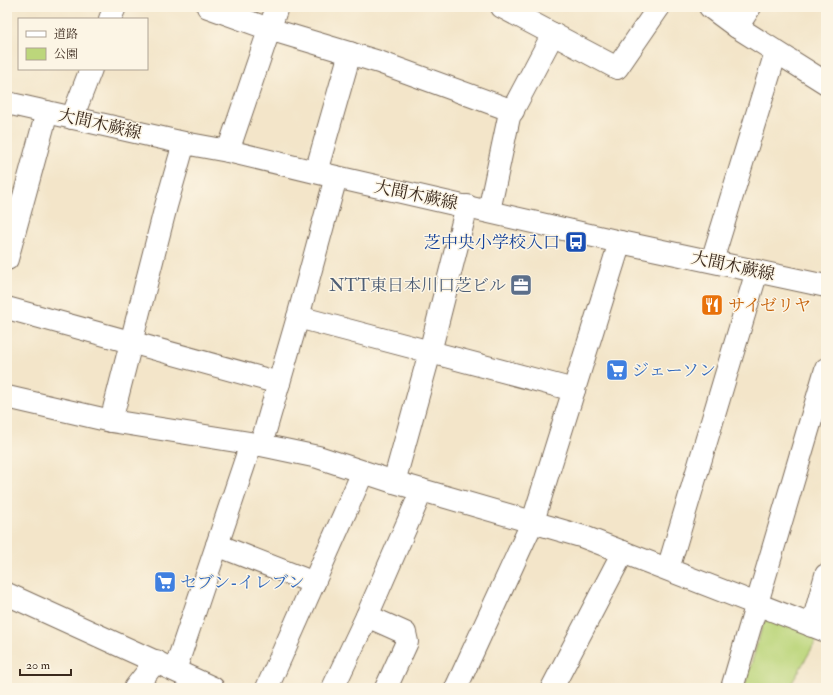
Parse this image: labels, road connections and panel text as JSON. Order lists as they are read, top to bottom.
{
  "streets": {
    "street": ["大間木蕨線"]
  },
  "places": {
    "bus stop": ["芝中央小学校入口"],
    "office": ["NTT東日本川口芝ビル"],
    "restaurant": ["サイゼリヤ"],
    "supermarket": ["ジェーソン", "セブン-イレブン"]
  },
  "legend": ["道路", "公園"],
  "scale_bar": "20 m"
}
